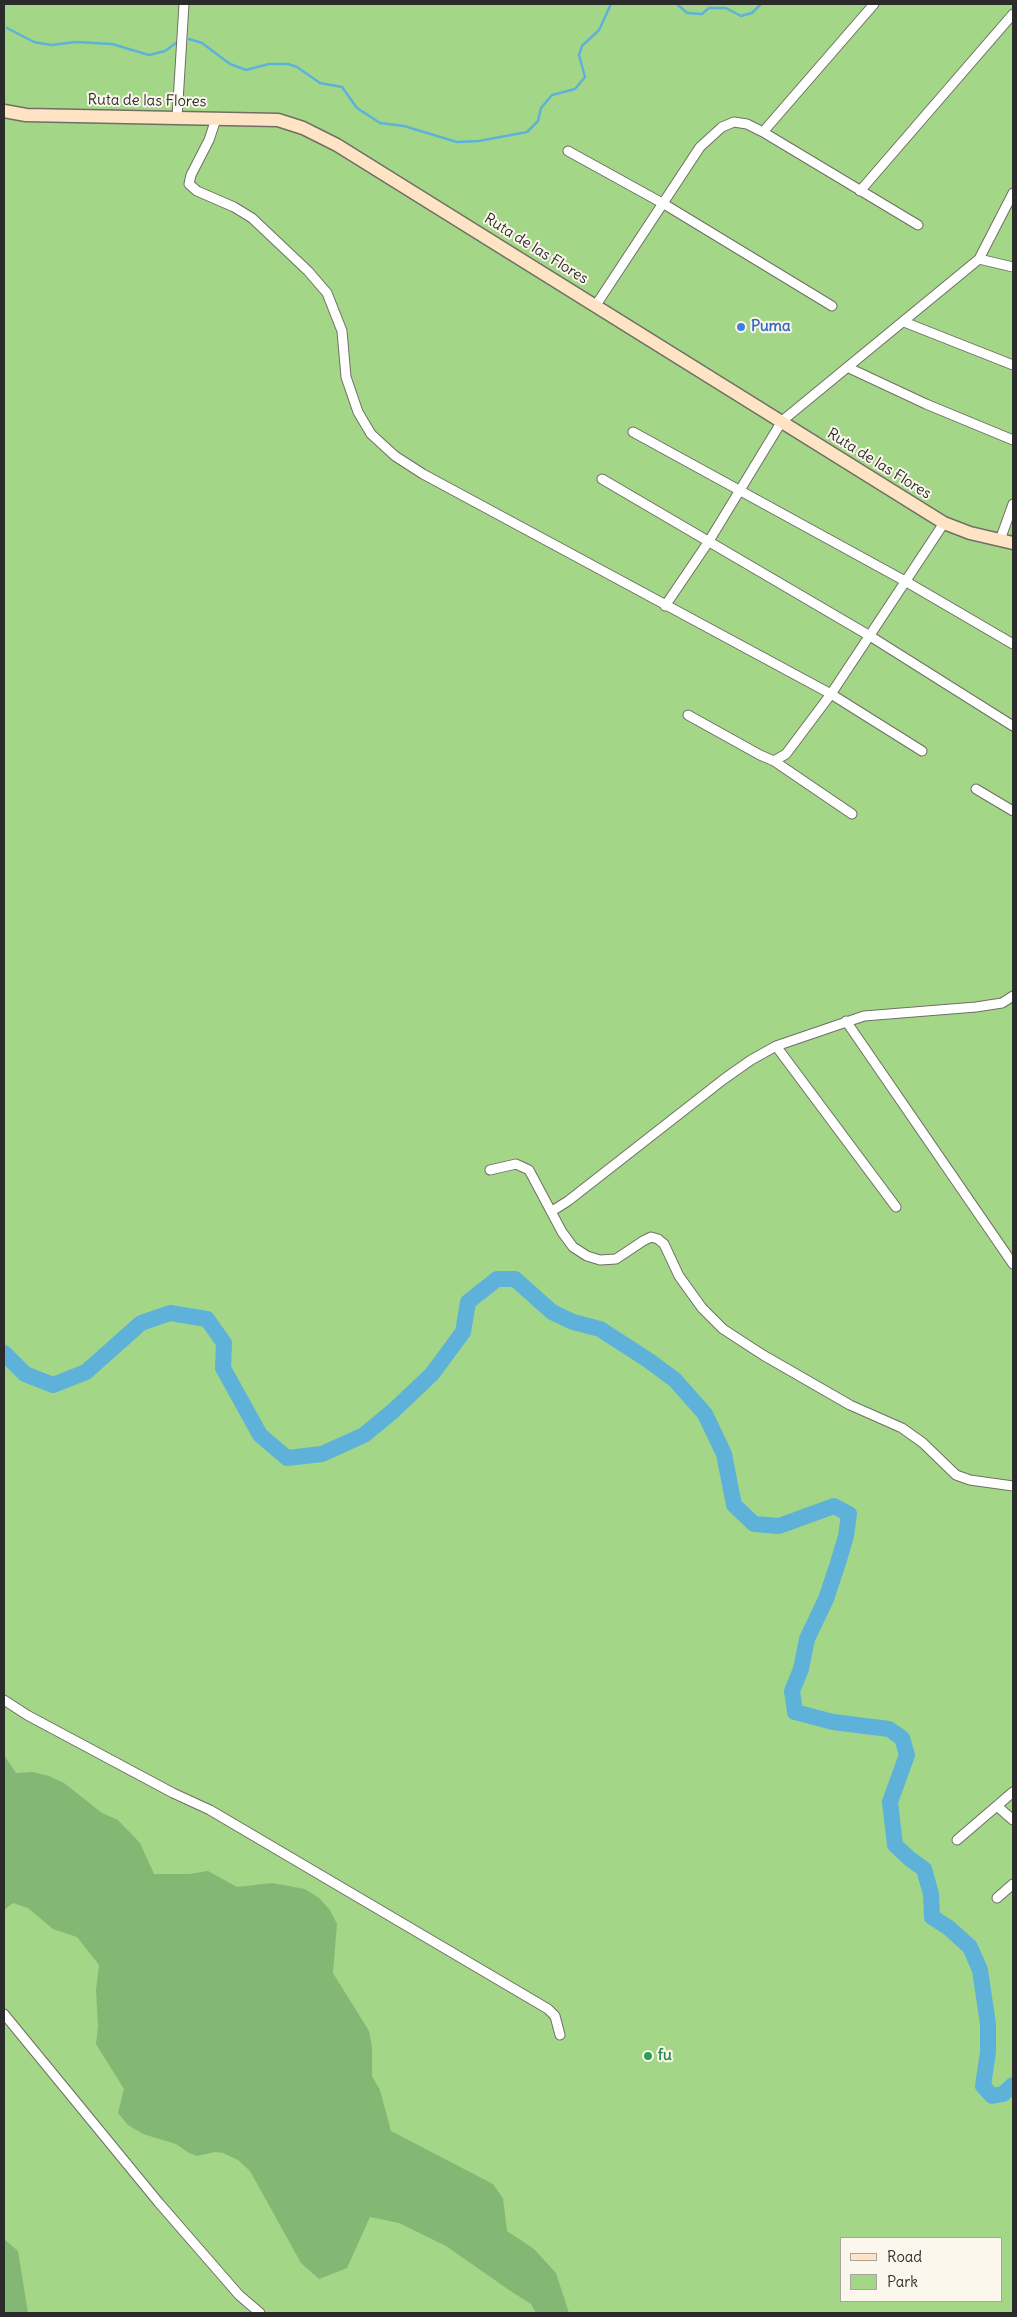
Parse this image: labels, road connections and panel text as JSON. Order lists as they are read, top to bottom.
{
  "streets": {
    "main road": ["Ruta de las Flores"]
  },
  "places": ["Puma", "fu"],
  "legend": ["Road", "Park"]
}
